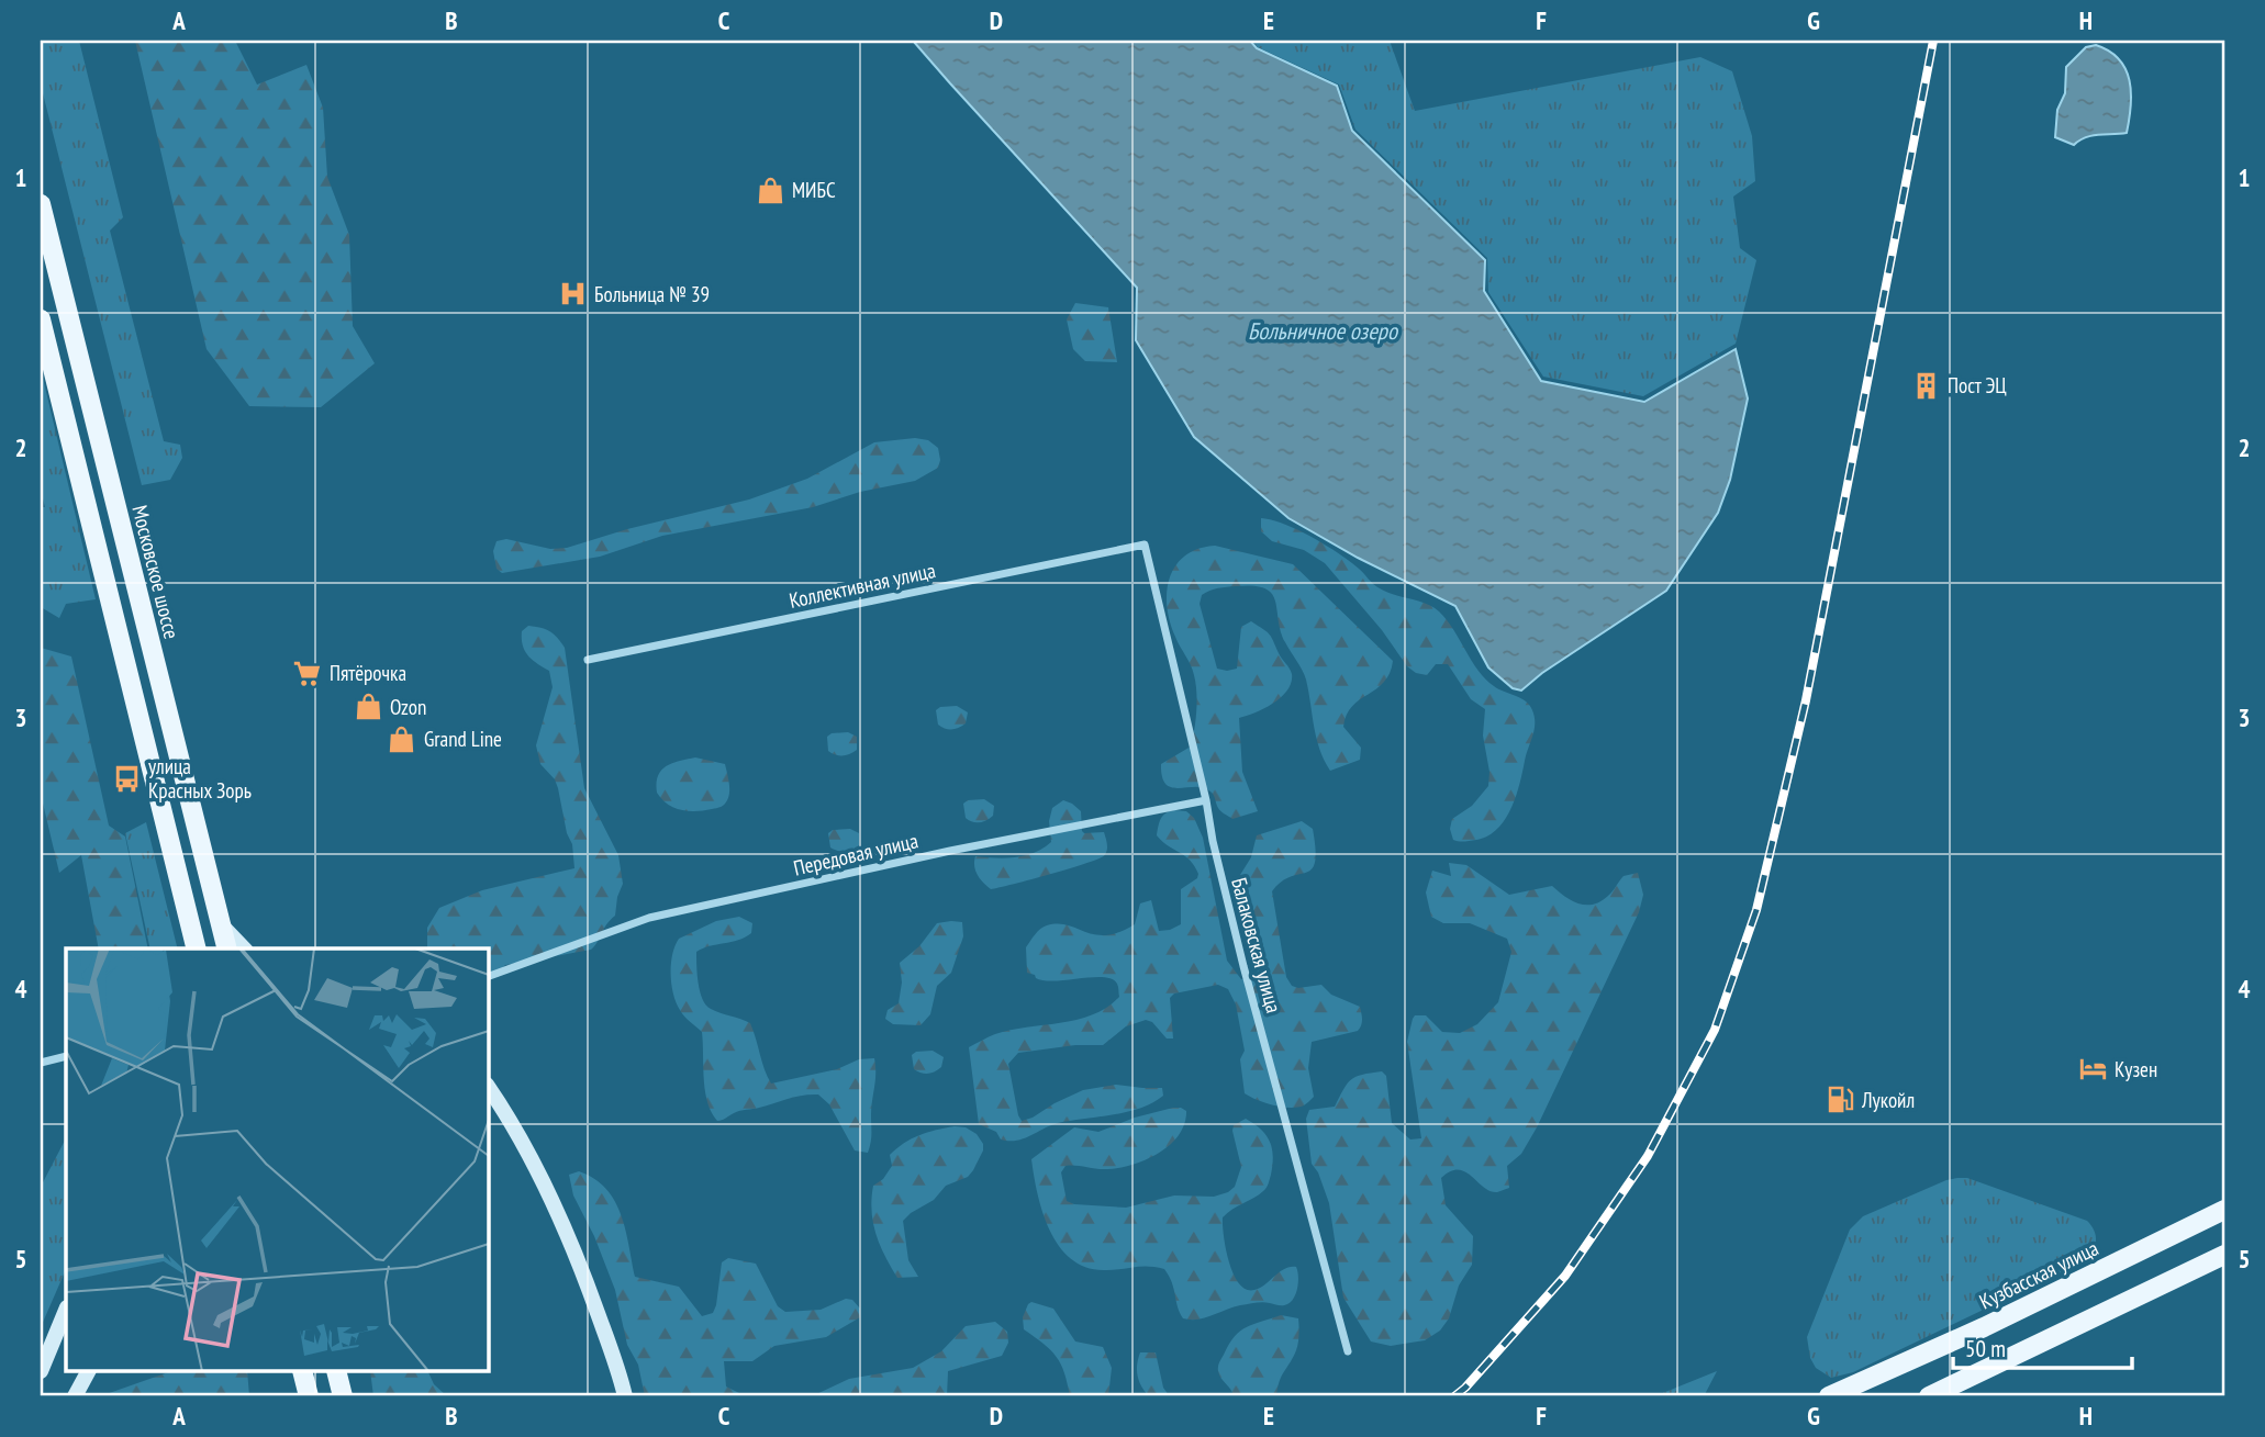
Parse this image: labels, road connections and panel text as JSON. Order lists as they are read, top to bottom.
{
  "streets": {
    "main road": ["Московское шоссе", "Кузбасская улица"],
    "street": ["Коллективная улица", "Передовая улица", "Балаковская улица"]
  },
  "crossings": [
    ["Коллективная улица", "Балаковская улица"],
    ["Передовая улица", "Балаковская улица"]
  ],
  "water": ["Больничное озеро"],
  "places": {
    "shop": ["МИБС", "Ozon", "Grand Line"],
    "hospital": ["Больница № 39"],
    "building": ["Пост ЭЦ"],
    "supermarket": ["Пятёрочка"],
    "bus stop": ["улица Красных Зорь"],
    "hotel": ["Кузен"],
    "fuel station": ["Лукойл"]
  },
  "scale_bar": "50 m",
  "grid": {
    "columns": [
      "A",
      "B",
      "C",
      "D",
      "E",
      "F",
      "G",
      "H"
    ],
    "rows": [
      "1",
      "2",
      "3",
      "4",
      "5"
    ]
  }
}
